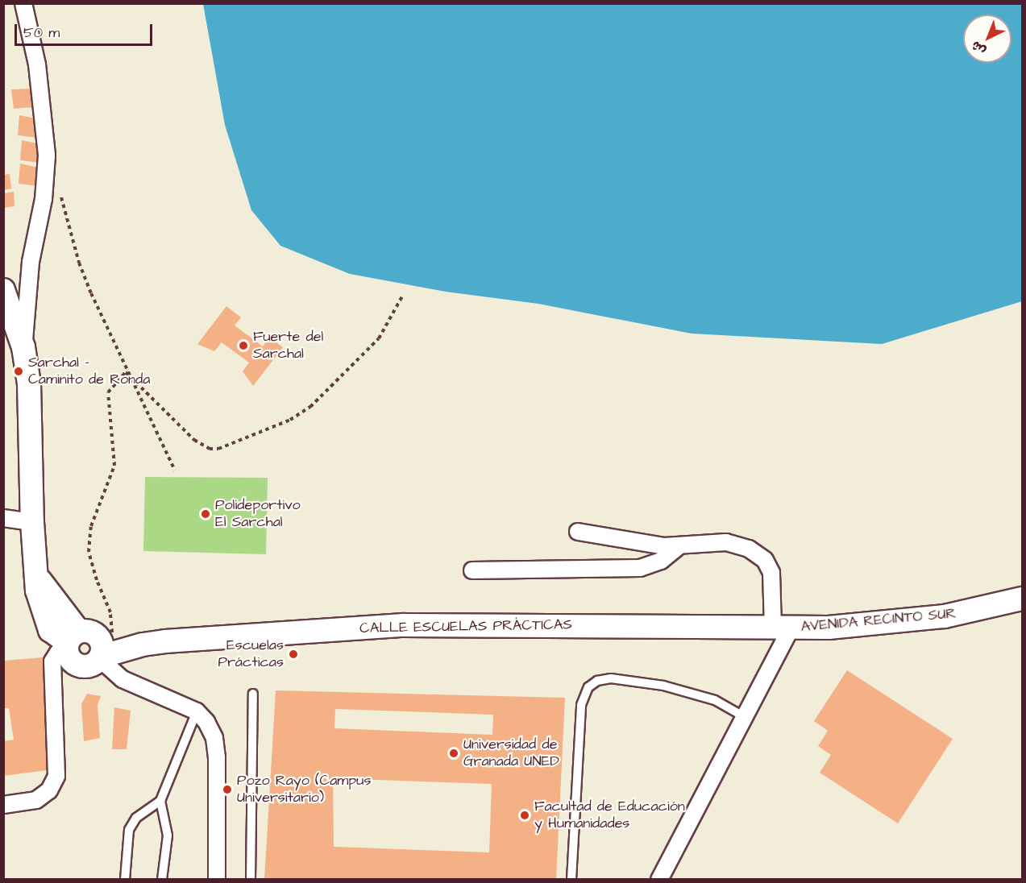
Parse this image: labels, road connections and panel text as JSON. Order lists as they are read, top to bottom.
{
  "streets": {
    "main road": ["AVENIDA RECINTO SUR", "CALLE ESCUELAS PRÁCTICAS"]
  },
  "crossings": [
    ["AVENIDA RECINTO SUR", "CALLE ESCUELAS PRÁCTICAS"]
  ],
  "places": [
    "Fuerte del Sarchal",
    "Sarchal - Caminito de Ronda",
    "Polideportivo El Sarchal",
    "Escuelas Prácticas",
    "Universidad de Granada UNED",
    "Pozo Rayo (Campus Universitario)",
    "Facultad de Educación y Humanidades"
  ],
  "scale_bar": "50 m",
  "north": "bottom left"
}
